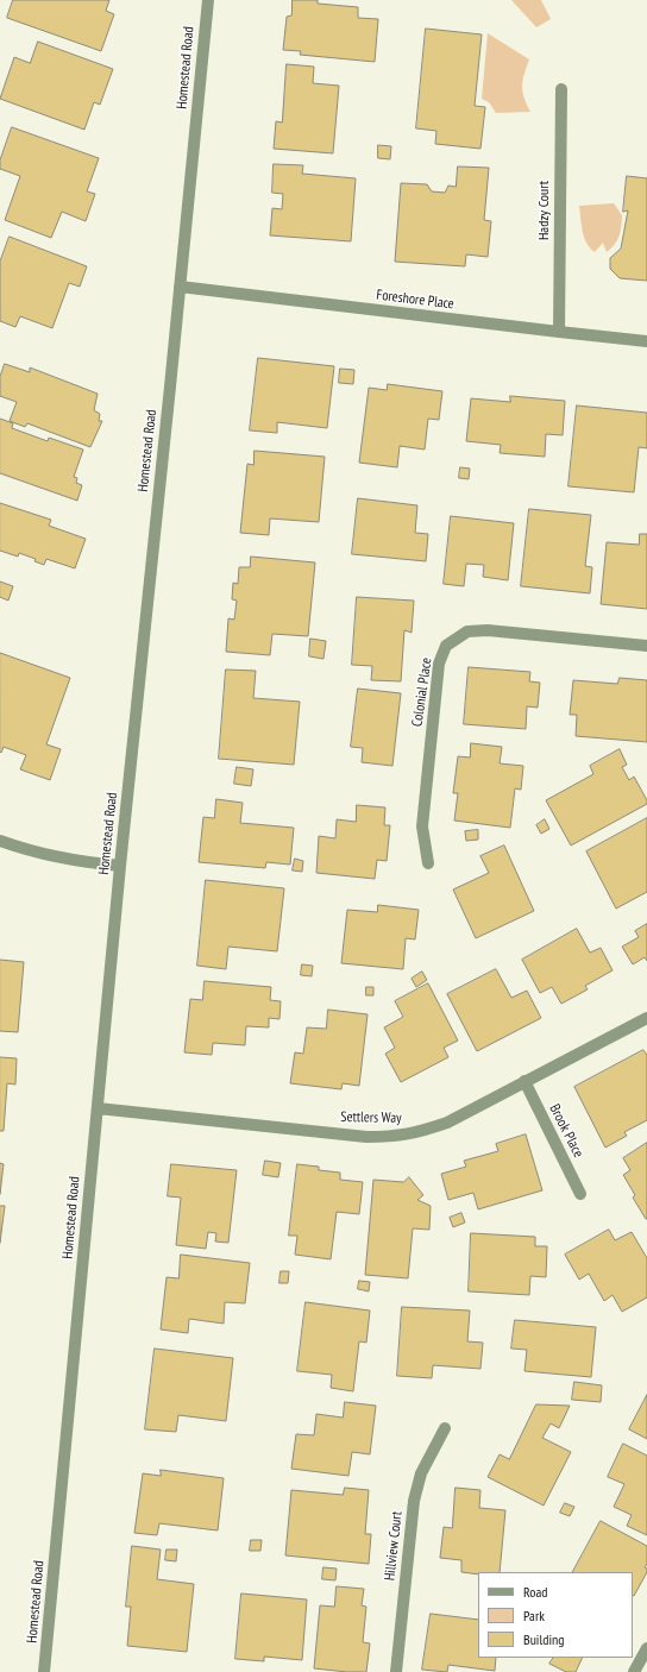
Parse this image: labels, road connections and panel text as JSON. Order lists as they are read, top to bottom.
{
  "streets": {
    "street": [
      "Homestead Road",
      "Hadzy Court",
      "Foreshore Place",
      "Colonial Place",
      "Settlers Way",
      "Brook Place",
      "Hillview Court"
    ]
  },
  "crossings": [
    ["Homestead Road", "Foreshore Place"],
    ["Homestead Road", "Settlers Way"],
    ["Hadzy Court", "Foreshore Place"],
    ["Settlers Way", "Brook Place"]
  ],
  "legend": ["Road", "Park", "Building"]
}
